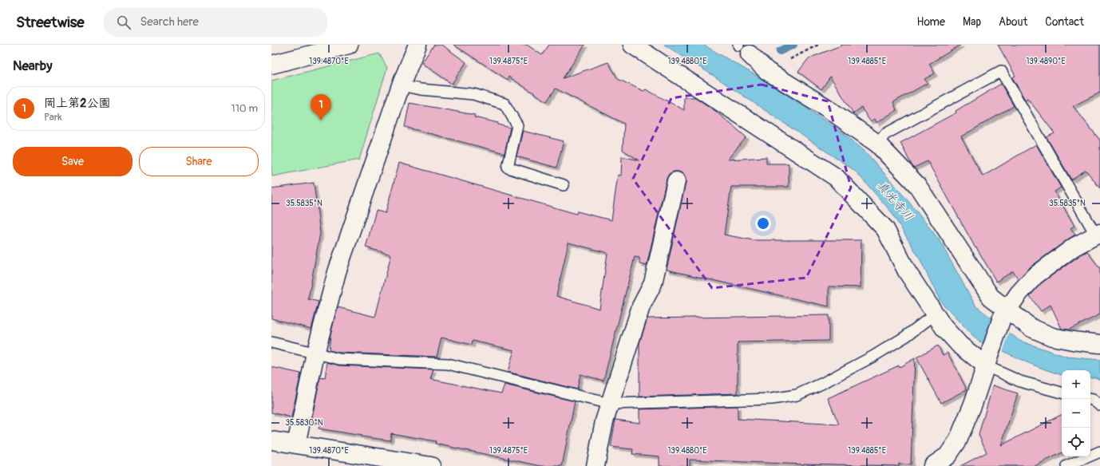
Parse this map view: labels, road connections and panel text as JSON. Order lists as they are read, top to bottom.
{
  "water": ["真光寺川"],
  "page": {
    "header": "Streetwise",
    "search": "Search here",
    "nav": [
      "Home",
      "Map",
      "About",
      "Contact"
    ],
    "heading": "Nearby",
    "list": [
      {
        "mark": "1",
        "name": "岡上第2公園",
        "note": "Park",
        "value": "110 m"
      }
    ],
    "pins": "1",
    "buttons": ["Save", "Share"],
    "map_buttons": ["+", "−"]
  },
  "coordinates": [
    "139.4870°E",
    "139.4875°E",
    "139.4880°E",
    "139.4885°E",
    "139.4890°E",
    "35.5835°N",
    "35.5830°N"
  ]
}
